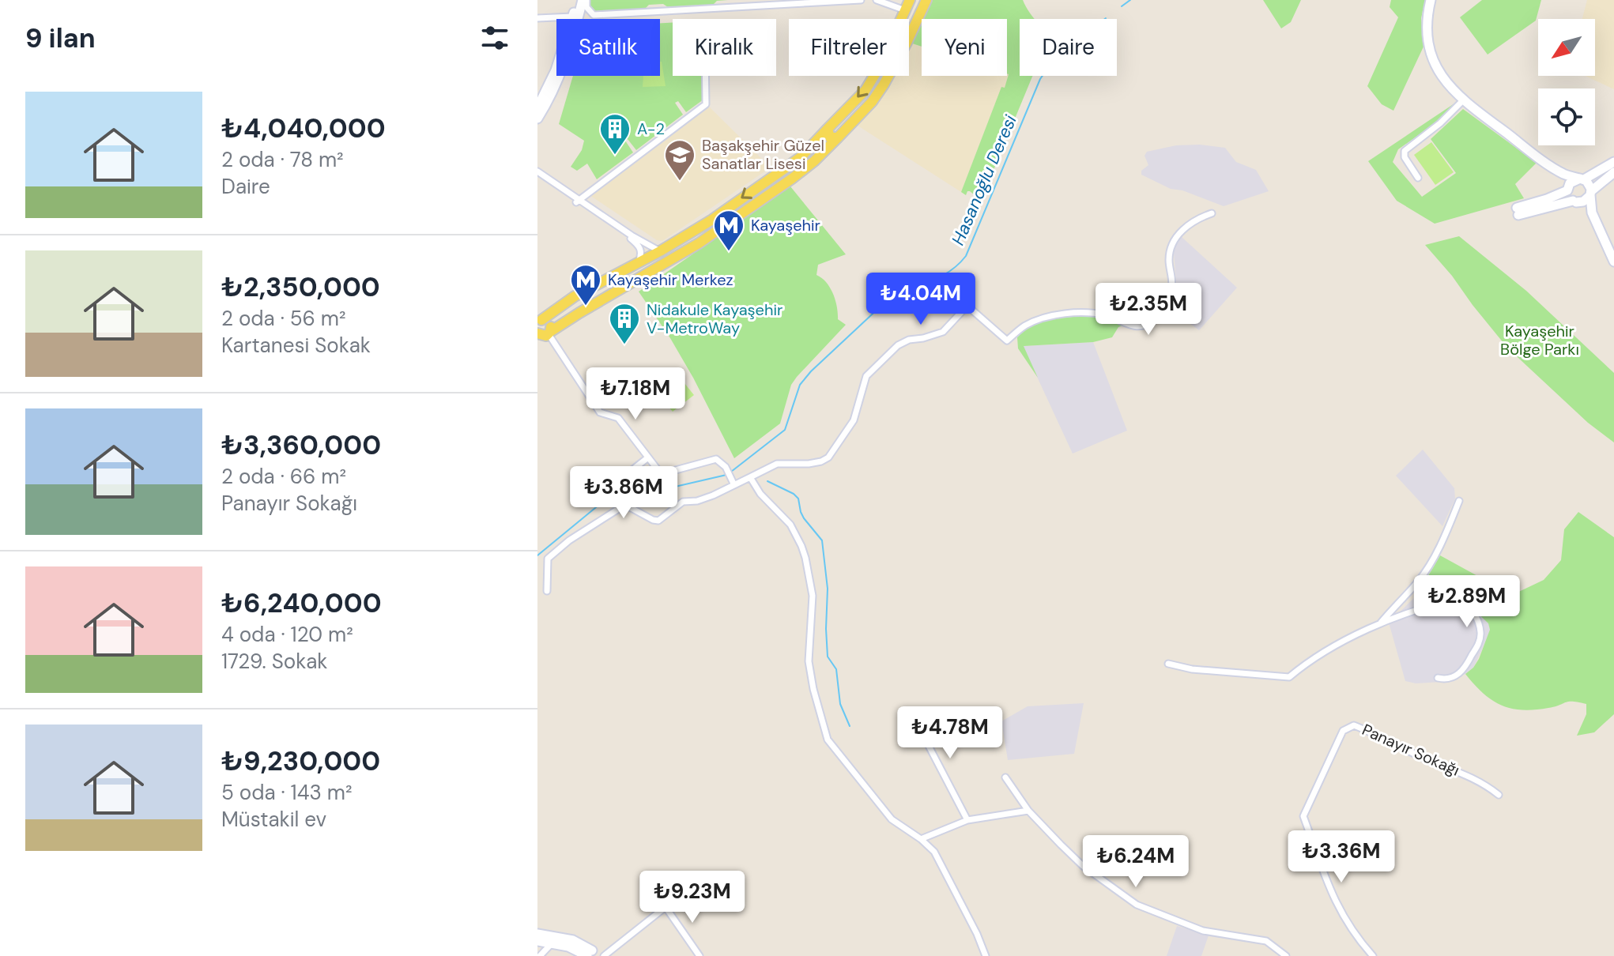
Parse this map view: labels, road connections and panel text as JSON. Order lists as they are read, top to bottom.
{
  "streets": {
    "street": ["Panayır Sokağı"]
  },
  "water": ["Hasanoğlu Deresi"],
  "parks": ["Kayaşehir Bölge Parkı"],
  "places": {
    "building": ["A-2", "Nidakule Kayaşehir V-MetroWay"],
    "school or university": ["Başakşehir Güzel Sanatlar Lisesi"],
    "metro station": ["Kayaşehir", "Kayaşehir Merkez"]
  },
  "north": "bottom left",
  "page": {
    "heading": "9 ilan",
    "chip": [
      "Satılık",
      "Kiralık",
      "Filtreler",
      "Yeni",
      "Daire"
    ],
    "list": [
      {
        "name": "₺4,040,000",
        "note": "2 oda · 78 m² · Daire"
      },
      {
        "name": "₺2,350,000",
        "note": "2 oda · 56 m² · Kartanesi Sokak"
      },
      {
        "name": "₺3,360,000",
        "note": "2 oda · 66 m² · Panayır Sokağı"
      },
      {
        "name": "₺6,240,000",
        "note": "4 oda · 120 m² · 1729. Sokak"
      },
      {
        "name": "₺9,230,000",
        "note": "5 oda · 143 m² · Müstakil ev"
      }
    ],
    "price": [
      "₺4.04M",
      "₺2.35M",
      "₺7.18M",
      "₺3.86M",
      "₺2.89M",
      "₺4.78M",
      "₺3.36M",
      "₺6.24M",
      "₺9.23M"
    ]
  }
}
